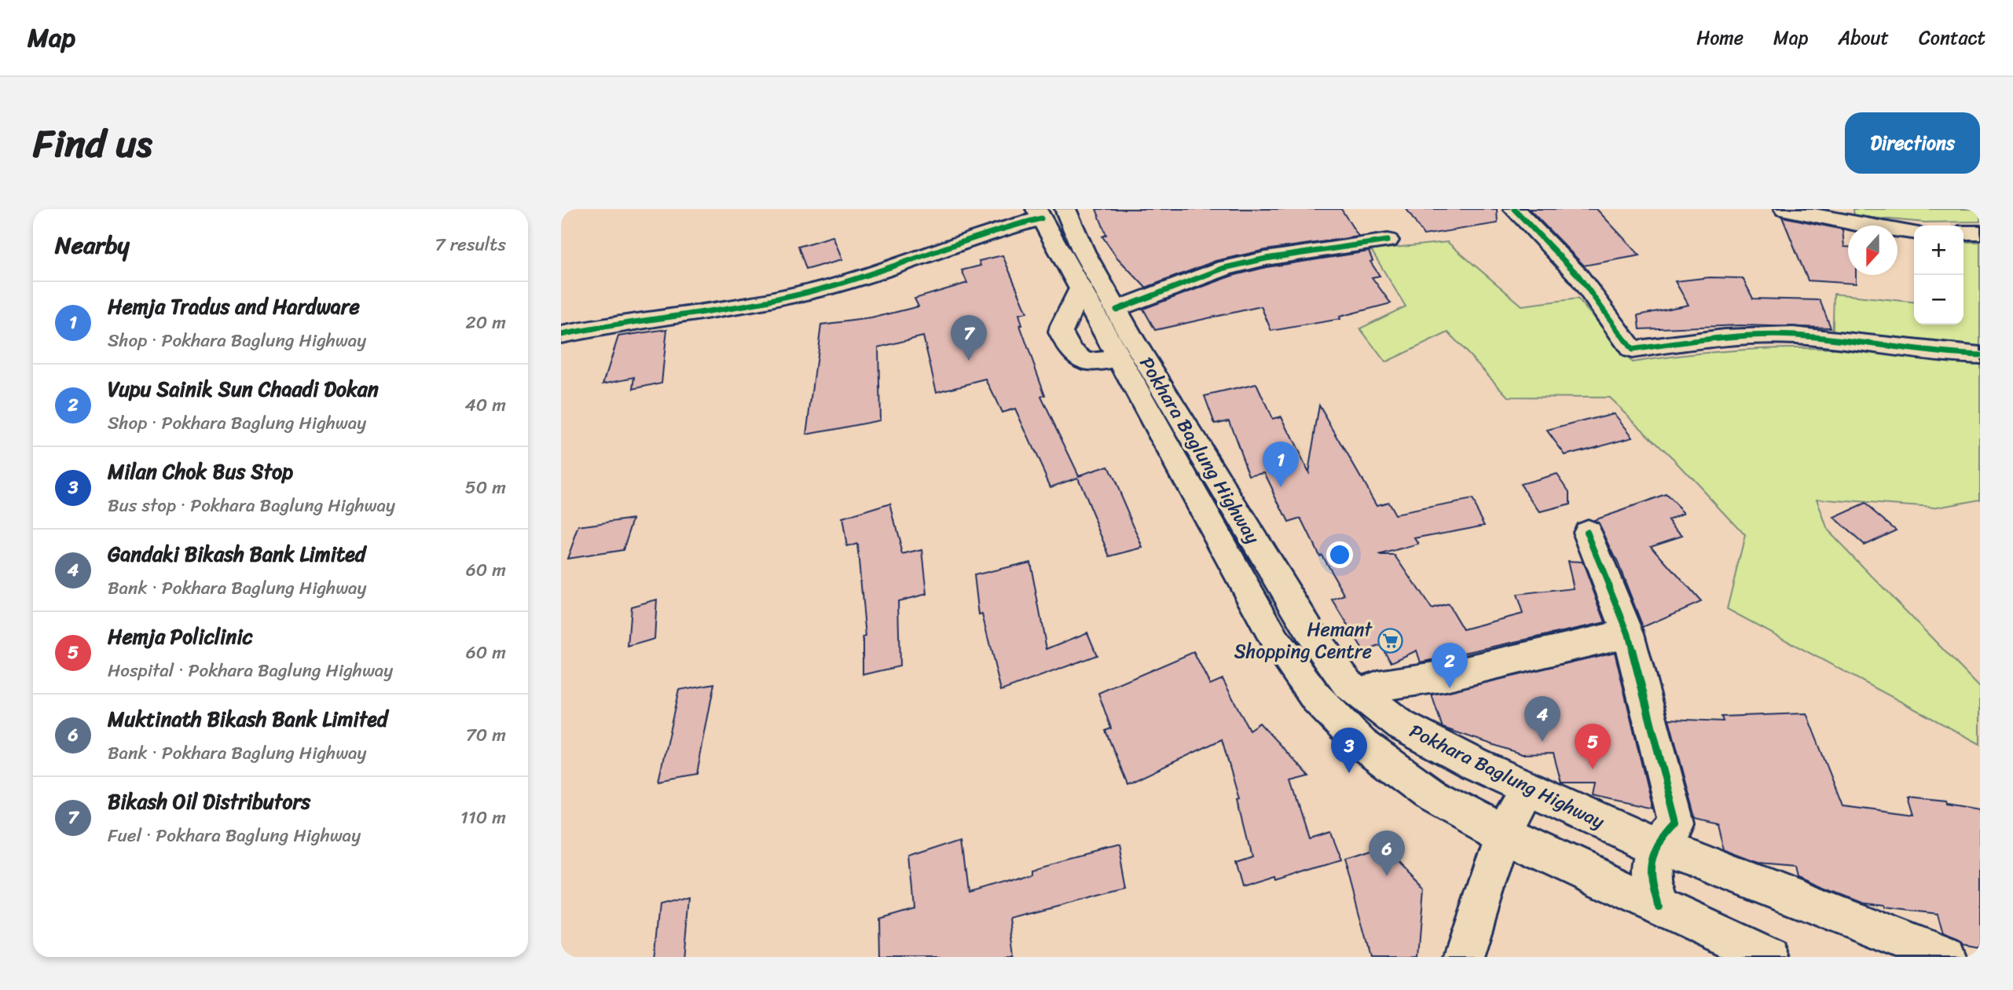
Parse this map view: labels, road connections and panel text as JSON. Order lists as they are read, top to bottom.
{
  "streets": {
    "main road": ["Pokhara Baglung Highway"]
  },
  "places": {
    "supermarket": ["Hemant Shopping Centre"]
  },
  "north": "bottom",
  "page": {
    "header": "Map",
    "nav": [
      "Home",
      "Map",
      "About",
      "Contact"
    ],
    "title": "Find us",
    "buttons": "Directions",
    "heading": ["Nearby", "7 results"],
    "map_buttons": ["+", "−"],
    "list": [
      {
        "mark": "1",
        "name": "Hemja Tradus and Hardware",
        "note": "Shop · Pokhara Baglung Highway",
        "value": "20 m"
      },
      {
        "mark": "2",
        "name": "Vupu Sainik Sun Chaadi Dokan",
        "note": "Shop · Pokhara Baglung Highway",
        "value": "40 m"
      },
      {
        "mark": "3",
        "name": "Milan Chok Bus Stop",
        "note": "Bus stop · Pokhara Baglung Highway",
        "value": "50 m"
      },
      {
        "mark": "4",
        "name": "Gandaki Bikash Bank Limited",
        "note": "Bank · Pokhara Baglung Highway",
        "value": "60 m"
      },
      {
        "mark": "5",
        "name": "Hemja Policlinic",
        "note": "Hospital · Pokhara Baglung Highway",
        "value": "60 m"
      },
      {
        "mark": "6",
        "name": "Muktinath Bikash Bank Limited",
        "note": "Bank · Pokhara Baglung Highway",
        "value": "70 m"
      },
      {
        "mark": "7",
        "name": "Bikash Oil Distributors",
        "note": "Fuel · Pokhara Baglung Highway",
        "value": "110 m"
      }
    ],
    "pins": [
      "7",
      "1",
      "2",
      "4",
      "5",
      "3",
      "6"
    ]
  }
}
